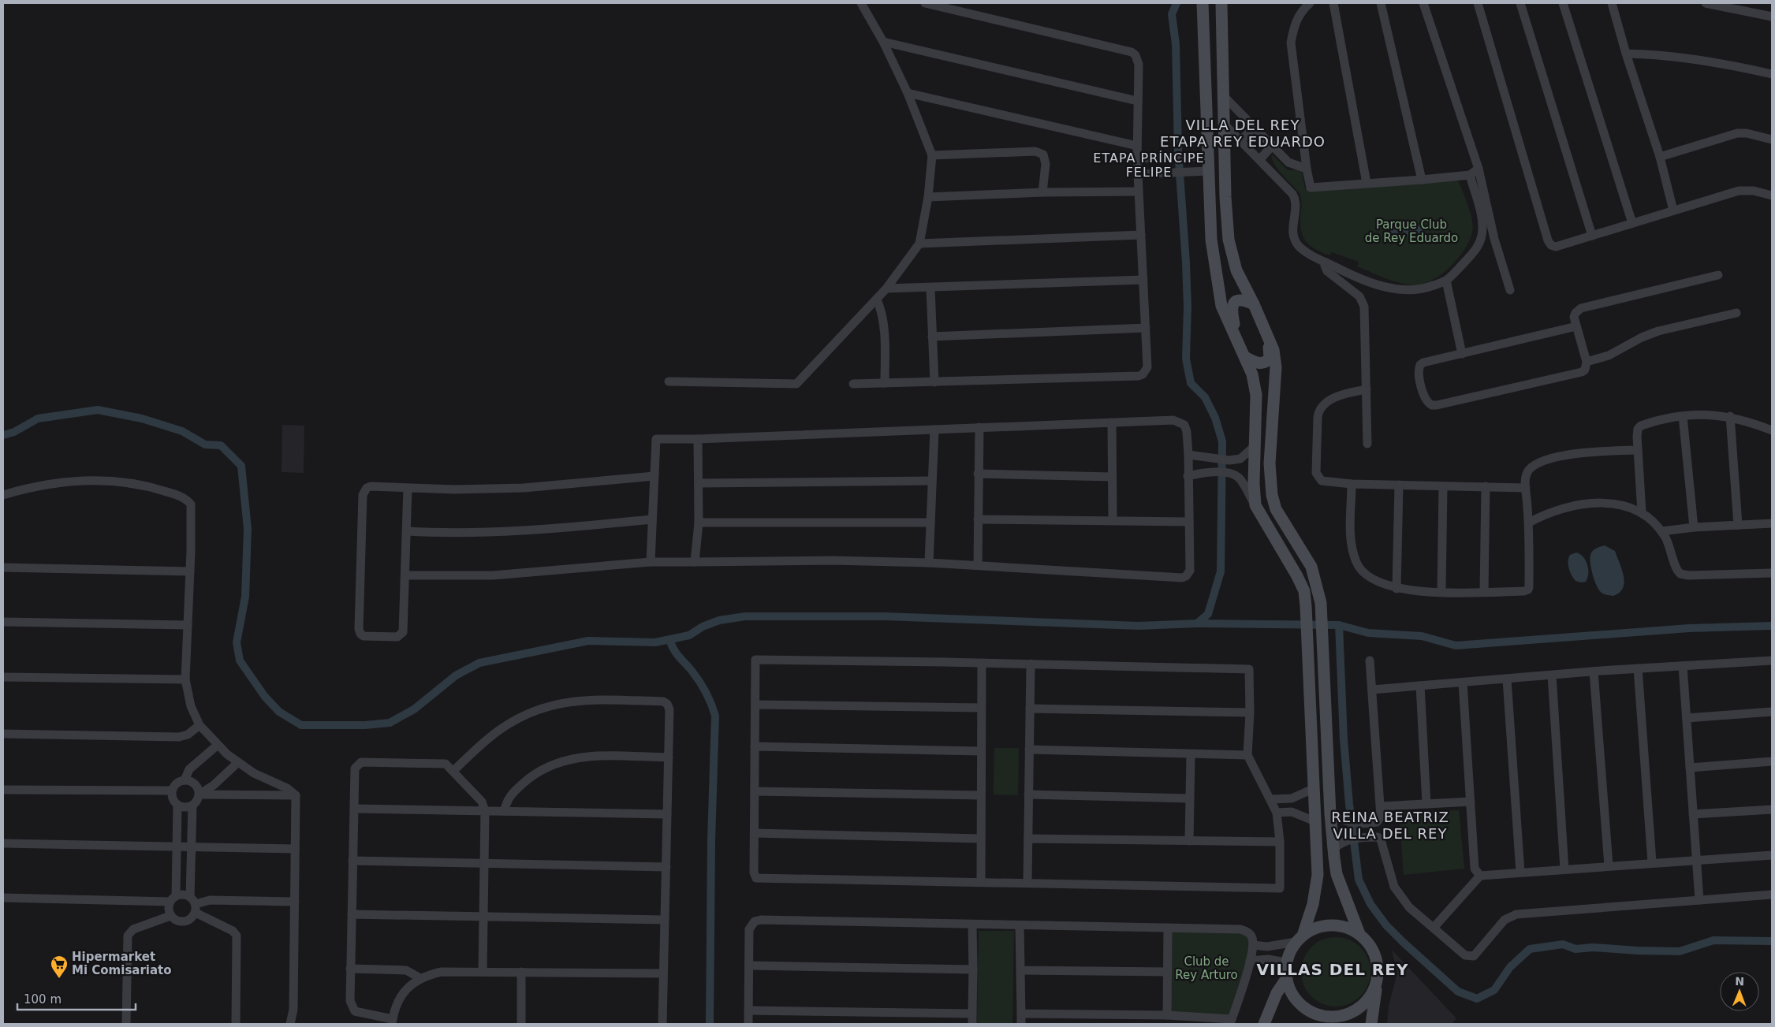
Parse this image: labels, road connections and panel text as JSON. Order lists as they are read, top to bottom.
{
  "districts": [
    "VILLA DEL REY ETAPA REY EDUARDO",
    "ETAPA PRÍNCIPE FELIPE",
    "REINA BEATRIZ VILLA DEL REY",
    "VILLAS DEL REY"
  ],
  "parks": ["Parque Club de Rey Eduardo", "Club de Rey Arturo"],
  "places": {
    "supermarket": ["Hipermarket Mi Comisariato"]
  },
  "scale_bar": "100 m",
  "north": "top"
}
